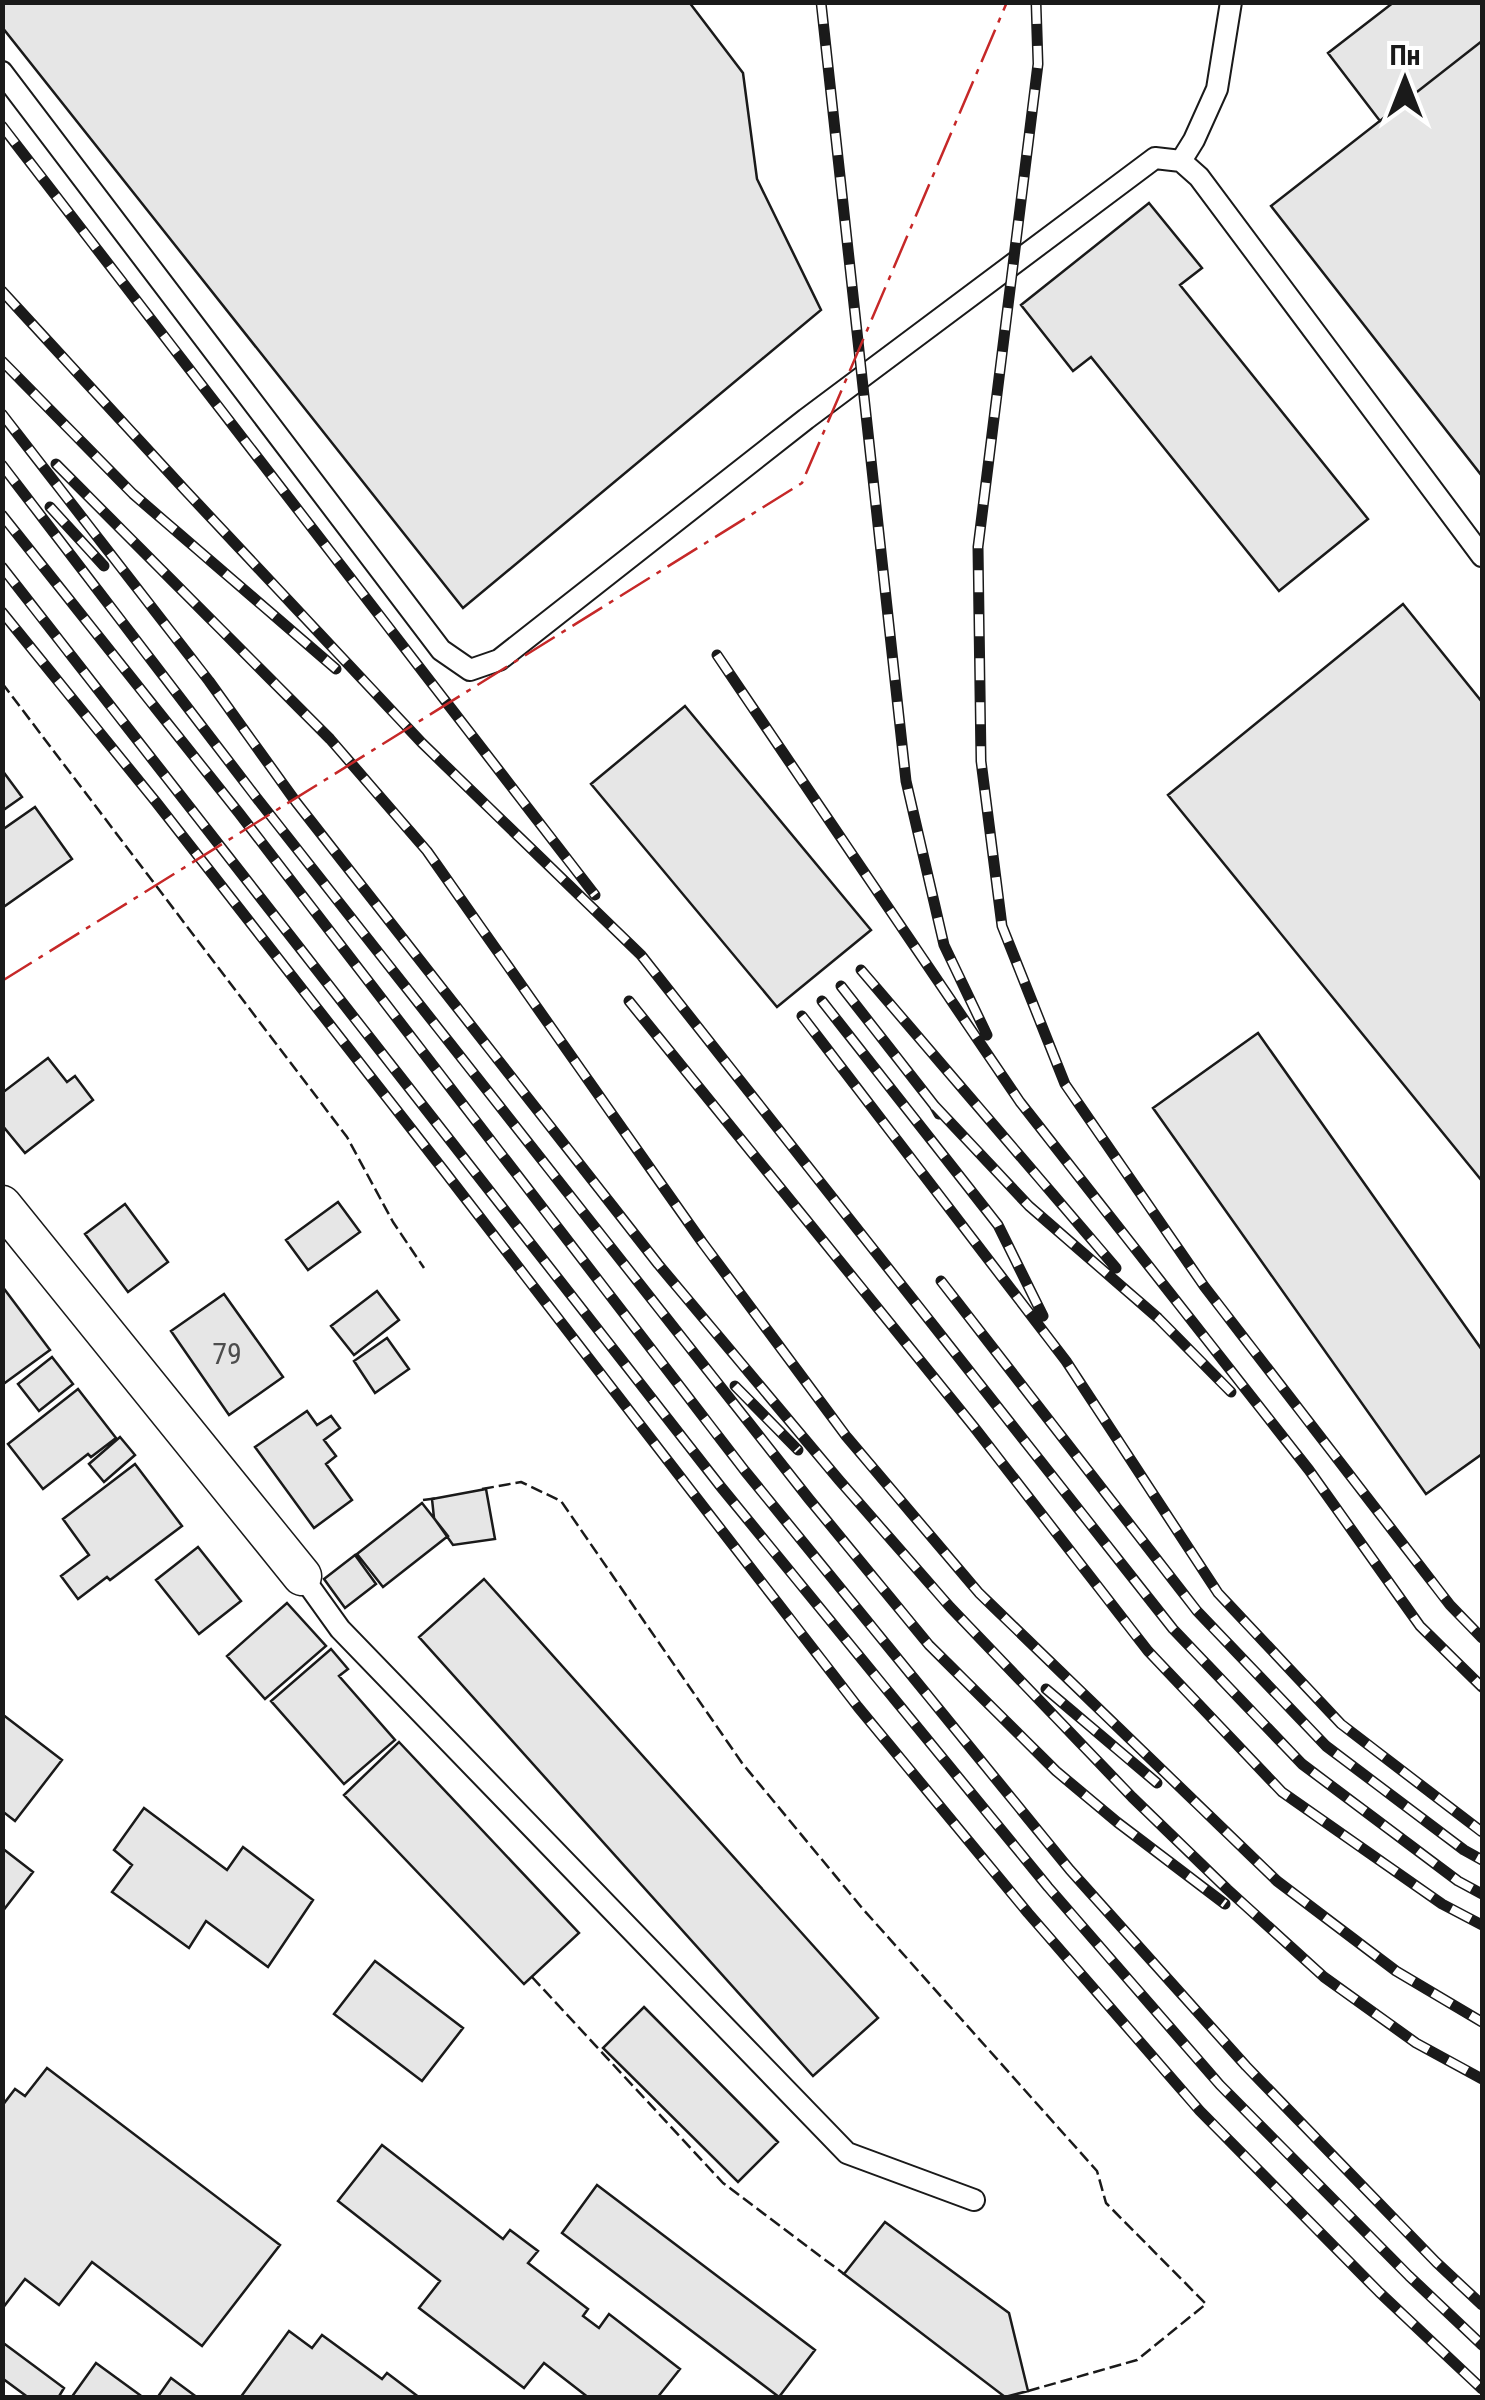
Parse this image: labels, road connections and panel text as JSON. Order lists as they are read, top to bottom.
{
  "house_numbers": ["79"],
  "north": "top"
}
